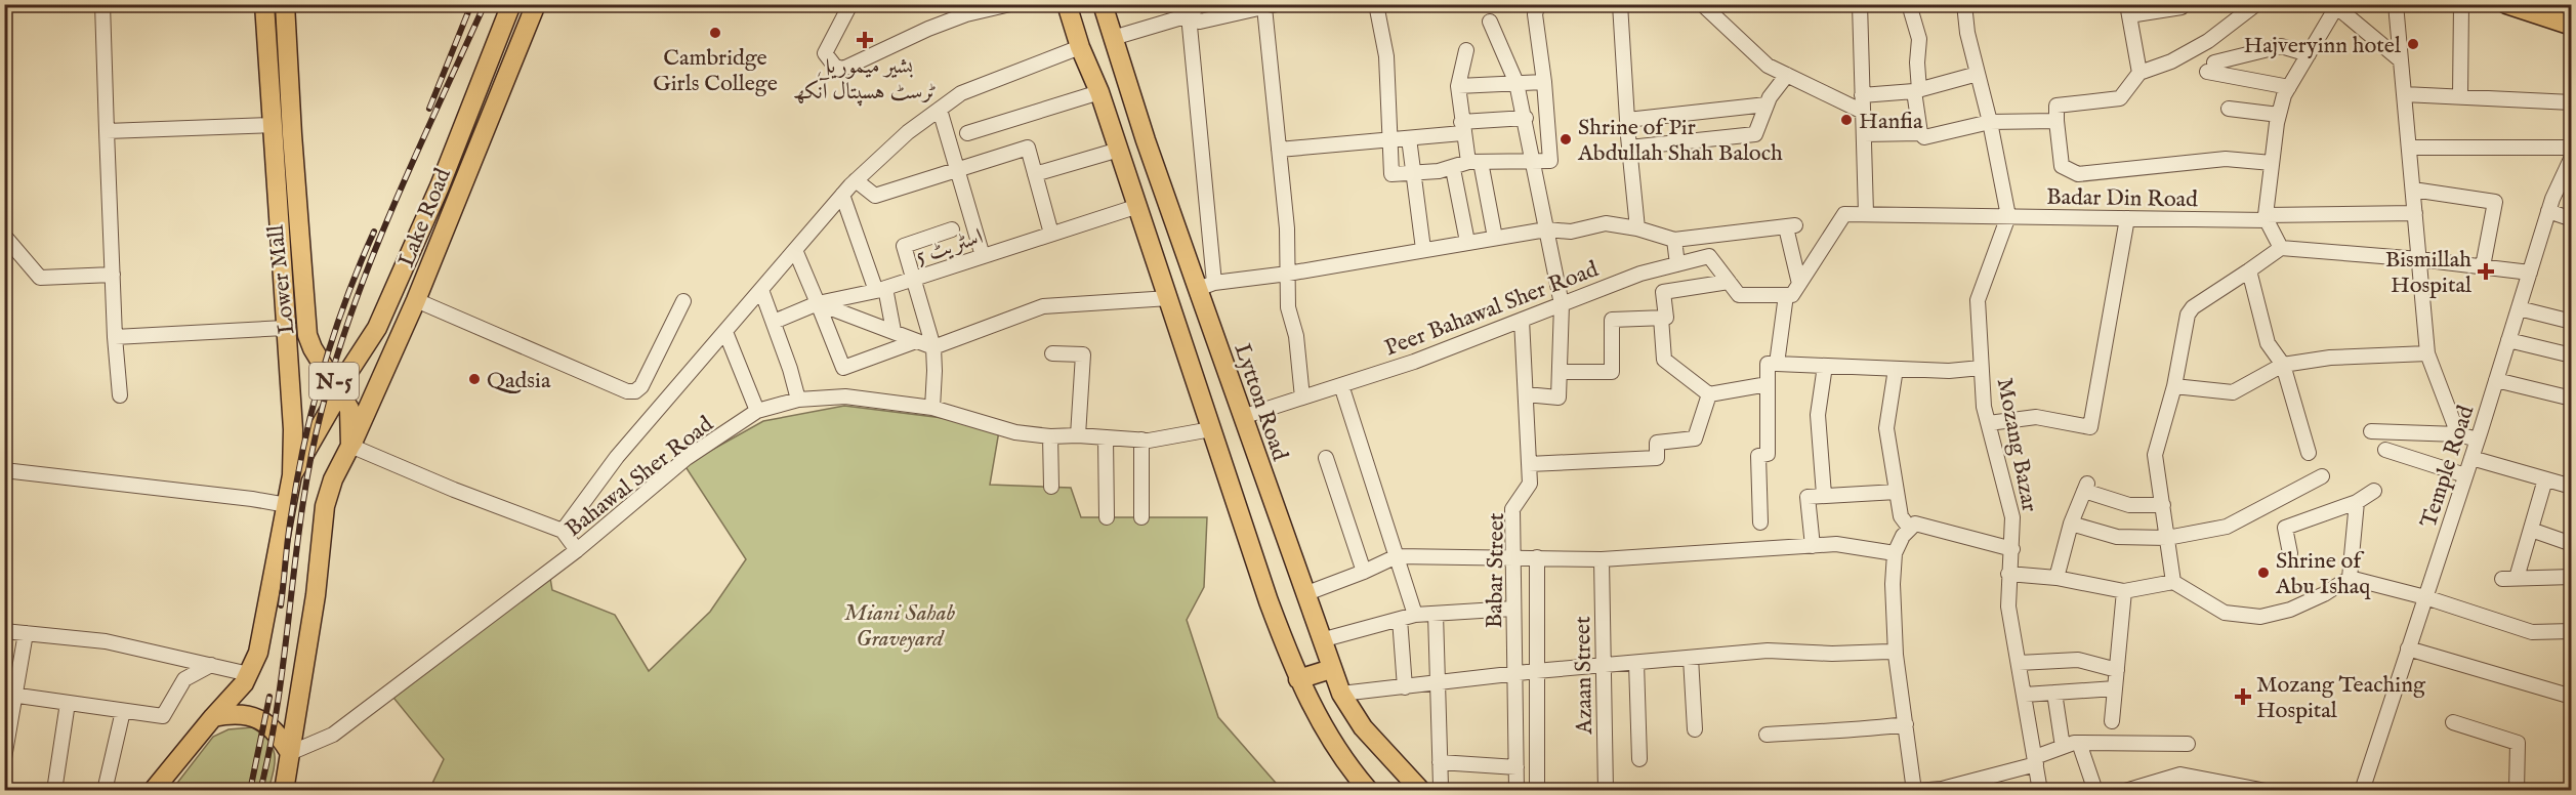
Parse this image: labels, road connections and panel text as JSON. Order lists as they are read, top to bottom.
{
  "streets": {
    "main road": [
      "Lake Road",
      "Lower Mall",
      "N-5",
      "Lytton Road"
    ],
    "street": [
      "Badar Din Road",
      "اسٹریٹ 5",
      "Peer Bahawal Sher Road",
      "Mozang Bazar",
      "Temple Road",
      "Bahawal Sher Road",
      "Babar Street",
      "Azaan Street"
    ]
  },
  "crossings": [
    ["Badar Din Road", "Peer Bahawal Sher Road"],
    ["Badar Din Road", "Mozang Bazar"],
    ["Lake Road", "Lower Mall"],
    ["Lower Mall", "N-5"],
    ["Lower Mall", "Bahawal Sher Road"],
    ["Peer Bahawal Sher Road", "Lytton Road"],
    ["Peer Bahawal Sher Road", "Babar Street"],
    ["N-5", "Bahawal Sher Road"]
  ],
  "parks": ["Miani Sahab Graveyard"],
  "places": {
    "other": [
      "Cambridge Girls College",
      "Hajveryinn hotel",
      "Hanfia",
      "Shrine of Pir Abdullah Shah Baloch",
      "Qadsia",
      "Shrine of Abu Ishaq"
    ],
    "health": ["بشیر میموریل ٹرسٹ ہسپتال آنکھ", "Bismillah Hospital", "Mozang Teaching Hospital"]
  }
}
